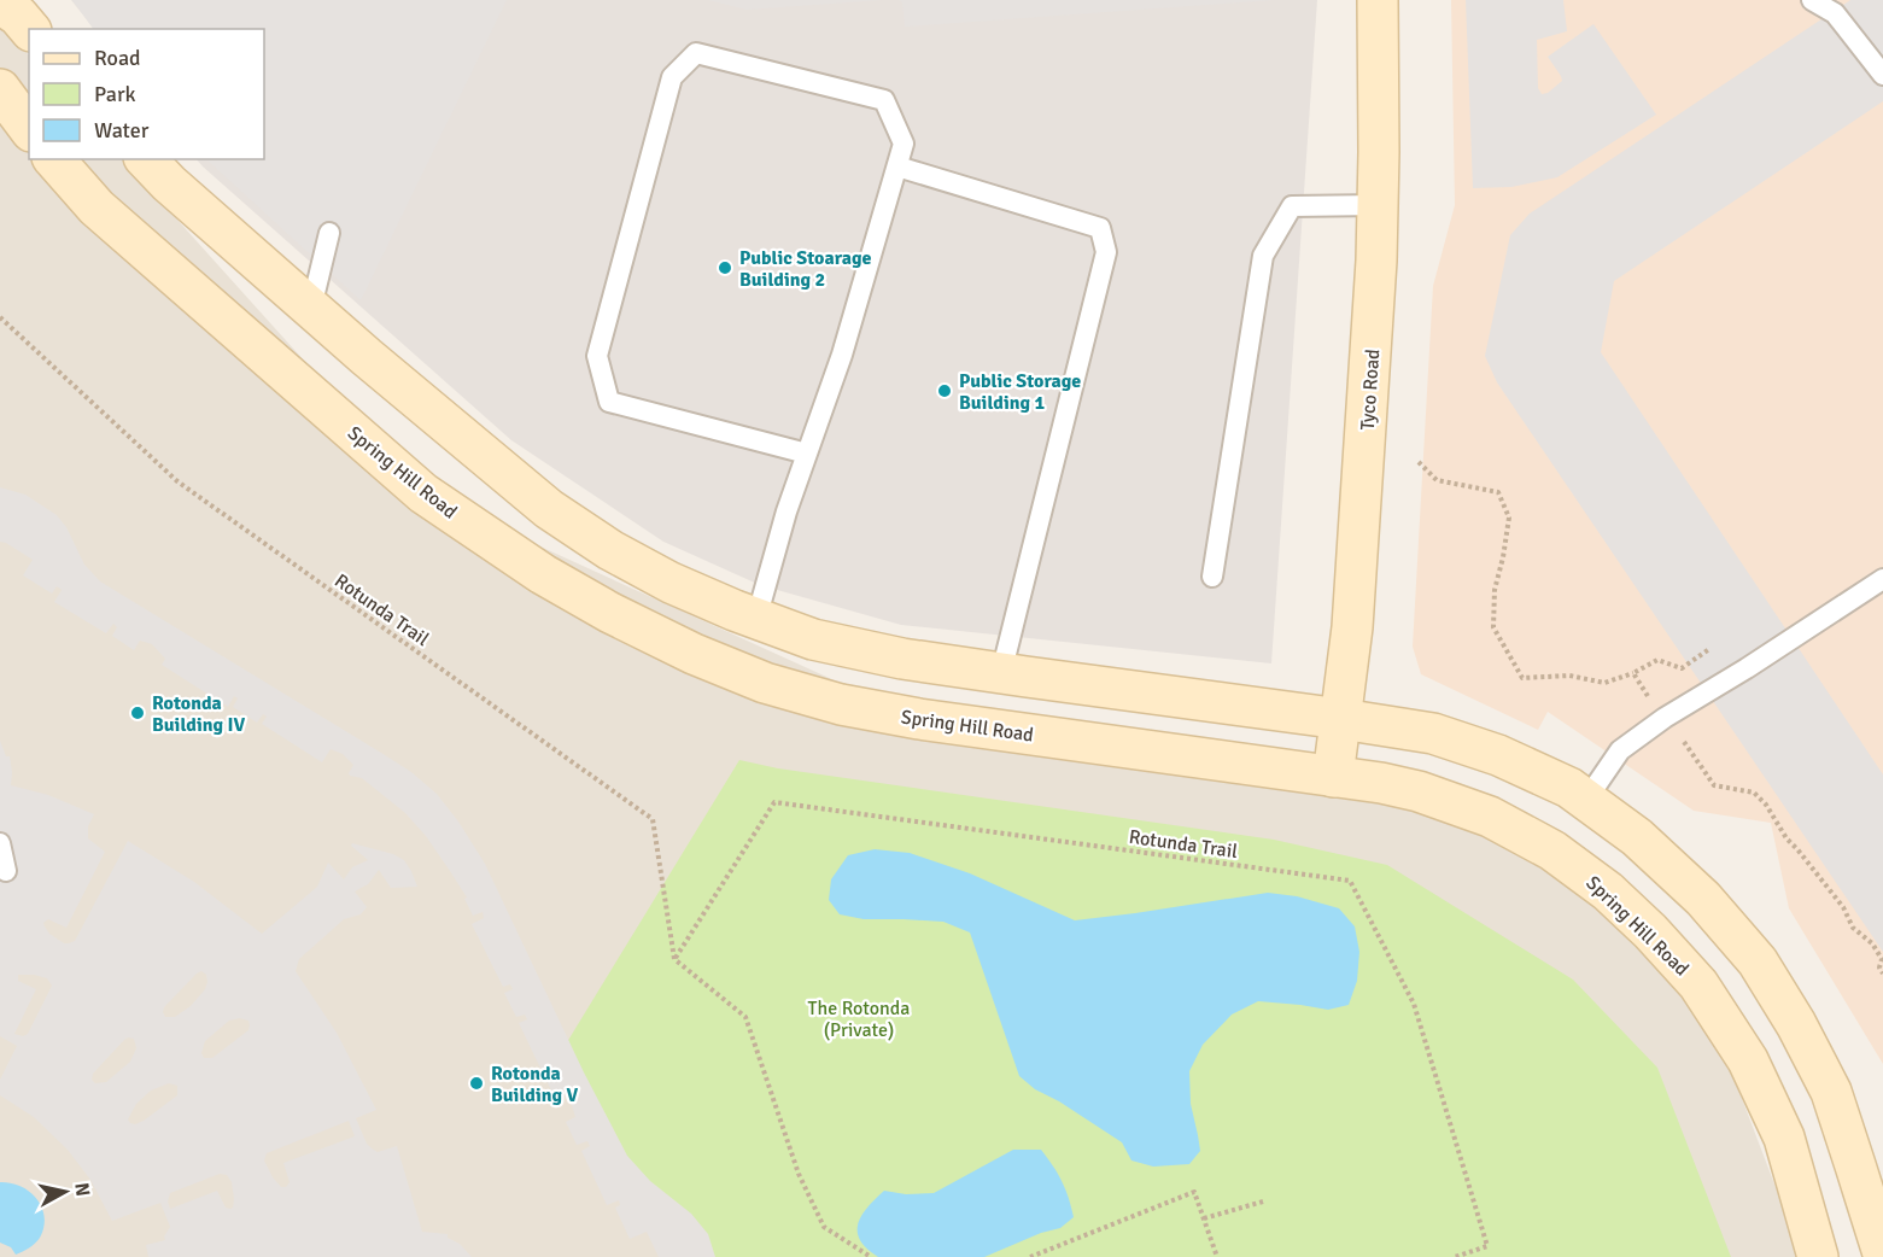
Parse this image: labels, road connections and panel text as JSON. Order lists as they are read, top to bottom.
{
  "streets": {
    "main road": ["Tyco Road", "Spring Hill Road"],
    "path": ["Rotunda Trail"]
  },
  "crossings": [
    ["Tyco Road", "Spring Hill Road"]
  ],
  "parks": ["The Rotonda (Private)"],
  "places": [
    "Public Stoarage Building 2",
    "Public Storage Building 1",
    "Rotonda Building IV",
    "Rotonda Building V"
  ],
  "legend": ["Road", "Park", "Water"],
  "north": "right"
}
